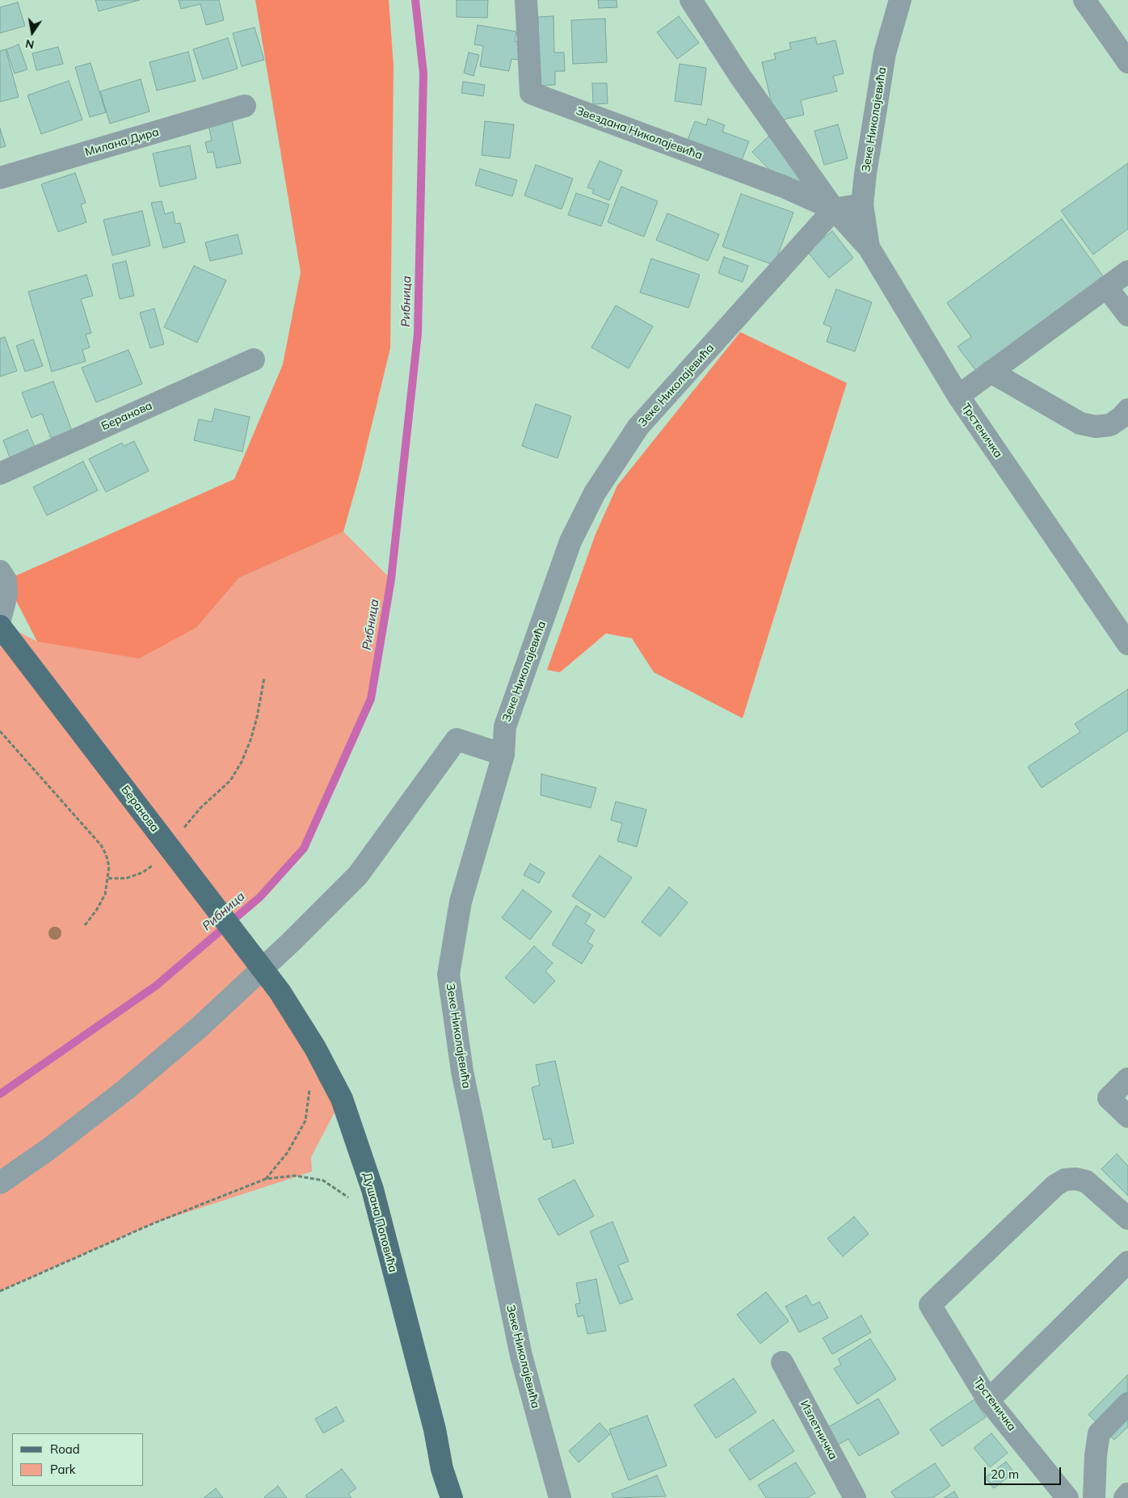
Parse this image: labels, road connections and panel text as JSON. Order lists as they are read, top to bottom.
{
  "streets": {
    "main road": ["Беранова", "Душана Поповића"],
    "street": [
      "Зеке Николајевића",
      "Звездана Николајевића",
      "Милана Дира",
      "Трстеничка",
      "Излетничка"
    ]
  },
  "crossings": [
    ["Зеке Николајевића", "Звездана Николајевића"],
    ["Зеке Николајевића", "Трстеничка"],
    ["Звездана Николајевића", "Трстеничка"],
    ["Беранова", "Душана Поповића"]
  ],
  "water": ["Рибница"],
  "legend": ["Road", "Park"],
  "scale_bar": "20 m",
  "north": "bottom"
}
